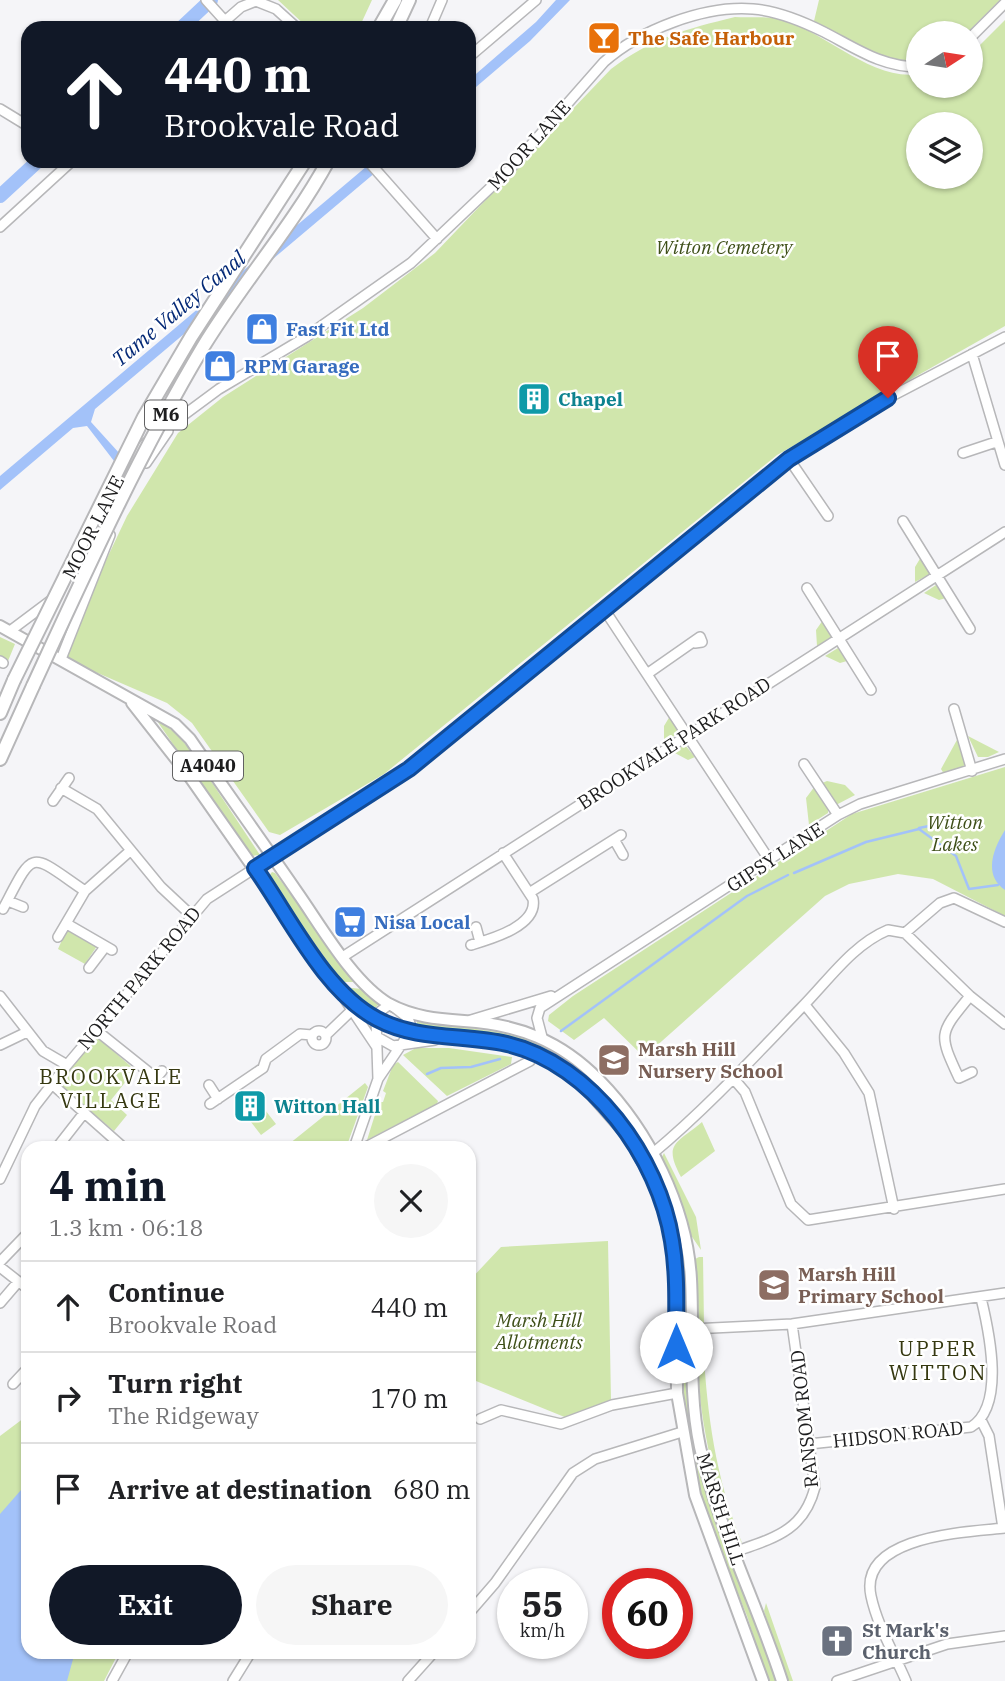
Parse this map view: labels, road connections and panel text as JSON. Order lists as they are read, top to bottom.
{
  "streets": {
    "highway": ["M6"],
    "main road": ["A4040", "MARSH HILL"],
    "street": [
      "MOOR LANE",
      "BROOKVALE PARK ROAD",
      "GIPSY LANE",
      "NORTH PARK ROAD",
      "RANSOM ROAD",
      "HIDSON ROAD"
    ]
  },
  "crossings": [
    ["MOOR LANE", "A4040"],
    ["BROOKVALE PARK ROAD", "A4040"],
    ["A4040", "NORTH PARK ROAD"],
    ["A4040", "MARSH HILL"],
    ["GIPSY LANE", "MARSH HILL"],
    ["RANSOM ROAD", "HIDSON ROAD"],
    ["RANSOM ROAD", "MARSH HILL"]
  ],
  "districts": ["BROOKVALE VILLAGE", "UPPER WITTON"],
  "water": ["Tame Valley Canal"],
  "parks": ["Witton Cemetery", "Witton Lakes", "Marsh Hill Allotments"],
  "places": {
    "bar": ["The Safe Harbour"],
    "shop": ["Fast Fit Ltd", "RPM Garage"],
    "building": ["Chapel", "Witton Hall"],
    "supermarket": ["Nisa Local"],
    "school or university": ["Marsh Hill Nursery School", "Marsh Hill Primary School"],
    "church": ["St Mark's Church"]
  },
  "north": "right",
  "page": {
    "turn": ["440 m", "Brookvale Road"],
    "heading": ["4 min", "1.3 km · 06:18"],
    "list": [
      {
        "name": "Continue",
        "note": "Brookvale Road",
        "value": "440 m"
      },
      {
        "name": "Turn right",
        "note": "The Ridgeway",
        "value": "170 m"
      },
      {
        "name": "Arrive at destination",
        "value": "680 m"
      }
    ],
    "buttons": ["Exit", "Share"],
    "speed": "55 km/h",
    "limit": "60"
  }
}
